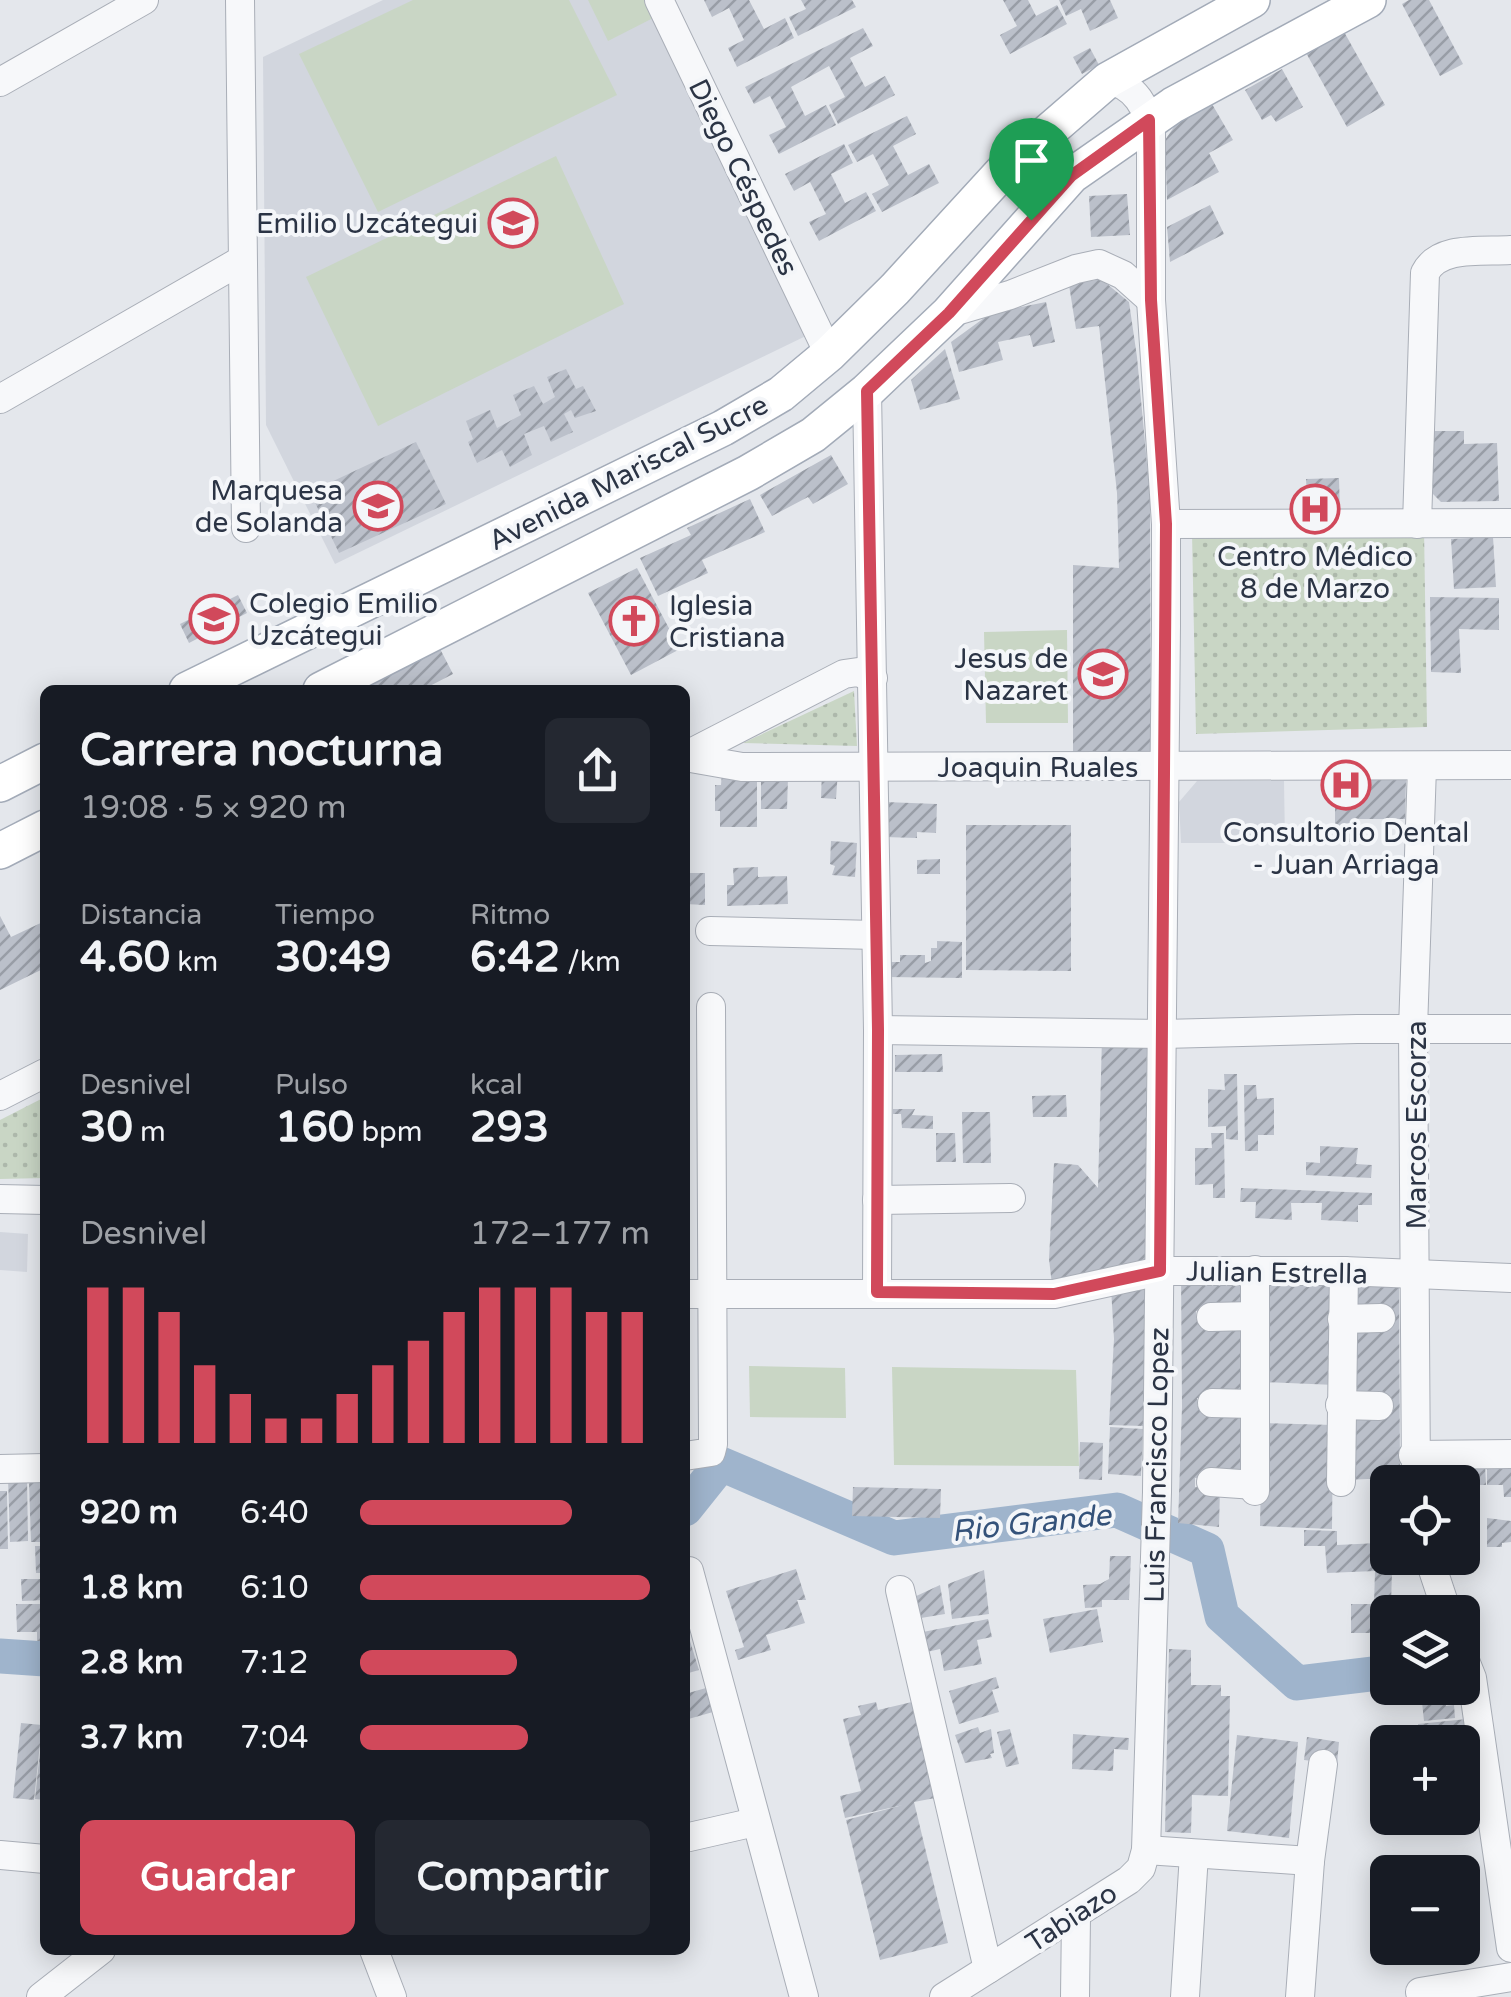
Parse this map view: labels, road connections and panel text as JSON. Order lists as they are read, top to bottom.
{
  "streets": {
    "main road": ["Avenida Mariscal Sucre"],
    "street": [
      "Diego Céspedes",
      "Joaquin Ruales",
      "Marcos Escorza",
      "Julian Estrella",
      "Luis Francisco Lopez",
      "Tabiazo"
    ]
  },
  "crossings": [
    ["Diego Céspedes", "Avenida Mariscal Sucre"],
    ["Avenida Mariscal Sucre", "Luis Francisco Lopez"],
    ["Joaquin Ruales", "Marcos Escorza"],
    ["Joaquin Ruales", "Luis Francisco Lopez"],
    ["Marcos Escorza", "Julian Estrella"],
    ["Julian Estrella", "Luis Francisco Lopez"],
    ["Luis Francisco Lopez", "Tabiazo"]
  ],
  "water": ["Rio Grande"],
  "places": {
    "school or university": [
      "Emilio Uzcátegui",
      "Marquesa de Solanda",
      "Colegio Emilio Uzcátegui",
      "Jesus de Nazaret"
    ],
    "hospital": ["Centro Médico 8 de Marzo", "Consultorio Dental - Juan Arriaga"],
    "church": ["Iglesia Cristiana"]
  },
  "page": {
    "heading": ["Carrera nocturna", "19:08 · 5 × 920 m"],
    "stats": [
      ["Distancia", "4.60 km"],
      ["Tiempo", "30:49"],
      ["Ritmo", "6:42 /km"],
      ["Desnivel", "30 m"],
      ["Pulso", "160 bpm"],
      ["kcal", "293"]
    ],
    "chart": ["Desnivel", "172–177 m"],
    "map_buttons": ["+", "−"],
    "list": [
      {
        "name": "920 m",
        "note": "6:40"
      },
      {
        "name": "1.8 km",
        "note": "6:10"
      },
      {
        "name": "2.8 km",
        "note": "7:12"
      },
      {
        "name": "3.7 km",
        "note": "7:04"
      }
    ],
    "buttons": ["Guardar", "Compartir"]
  }
}
